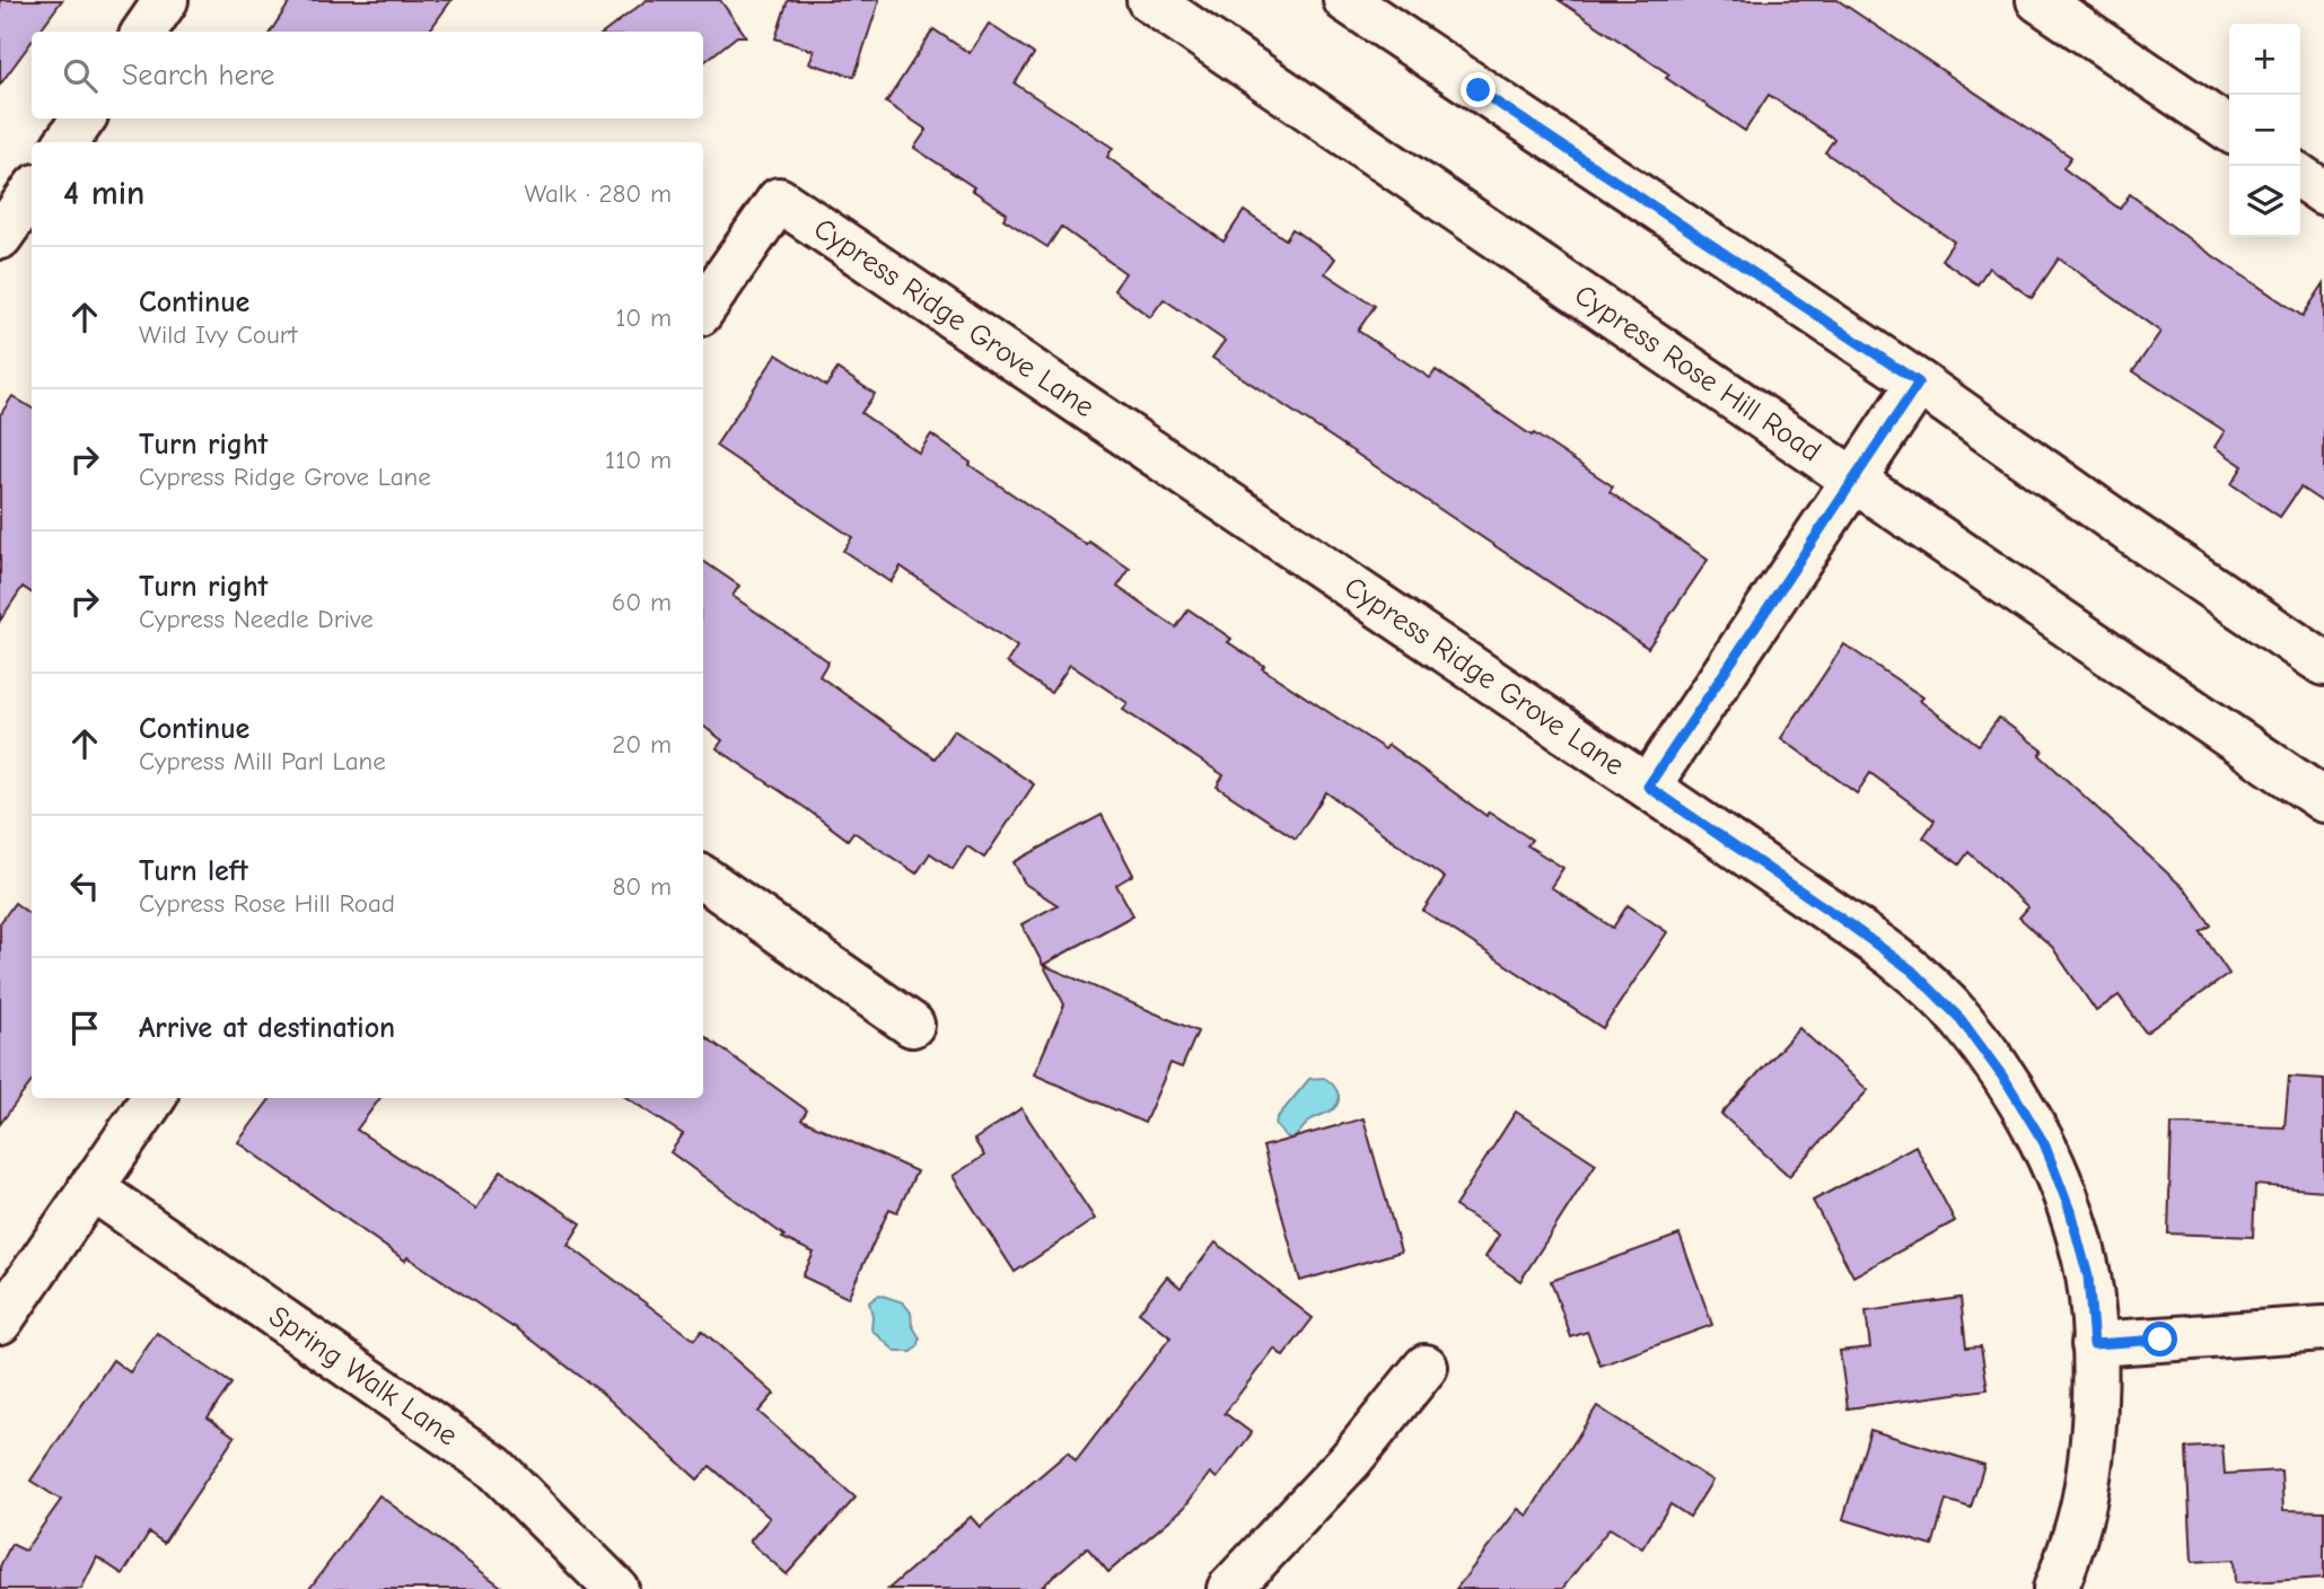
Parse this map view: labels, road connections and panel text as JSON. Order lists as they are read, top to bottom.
{
  "streets": {
    "street": ["Cypress Ridge Grove Lane", "Cypress Rose Hill Road", "Spring Walk Lane"]
  },
  "page": {
    "map_buttons": ["+", "−"],
    "search": "Search here",
    "heading": ["4 min", "Walk · 280 m"],
    "list": [
      ["Continue", "Wild Ivy Court", "10 m"],
      ["Turn right", "Cypress Ridge Grove Lane", "110 m"],
      ["Turn right", "Cypress Needle Drive", "60 m"],
      ["Continue", "Cypress Mill Parl Lane", "20 m"],
      ["Turn left", "Cypress Rose Hill Road", "80 m"],
      "Arrive at destination"
    ]
  }
}
